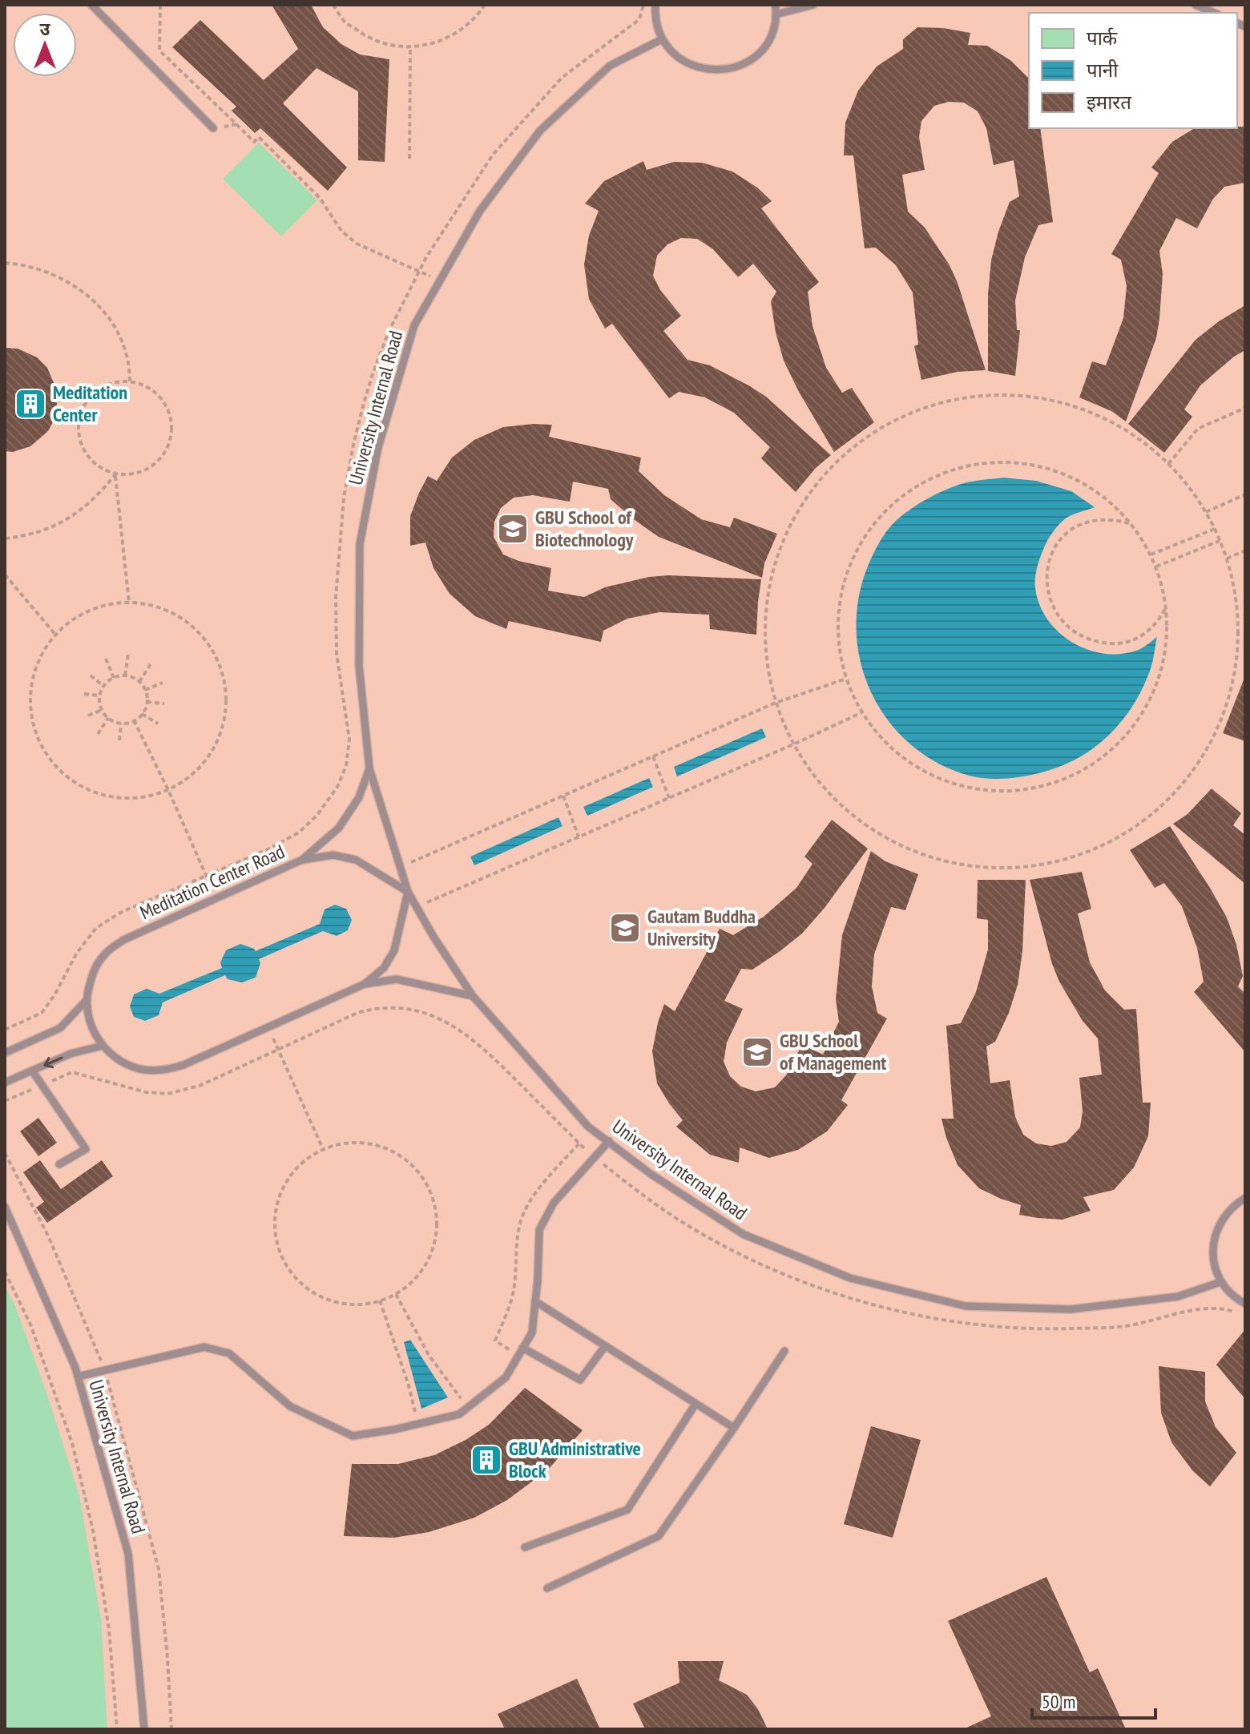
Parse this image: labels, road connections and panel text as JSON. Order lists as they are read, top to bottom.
{
  "streets": {
    "lane": ["University Internal Road", "Meditation Center Road"]
  },
  "crossings": [
    ["University Internal Road", "Meditation Center Road"]
  ],
  "places": {
    "building": ["Meditation Center", "GBU Administrative Block"],
    "school or university": ["GBU School of Biotechnology", "Gautam Buddha University", "GBU School of Management"]
  },
  "legend": ["पार्क", "पानी", "इमारत"],
  "scale_bar": "50 m",
  "north": "top"
}
